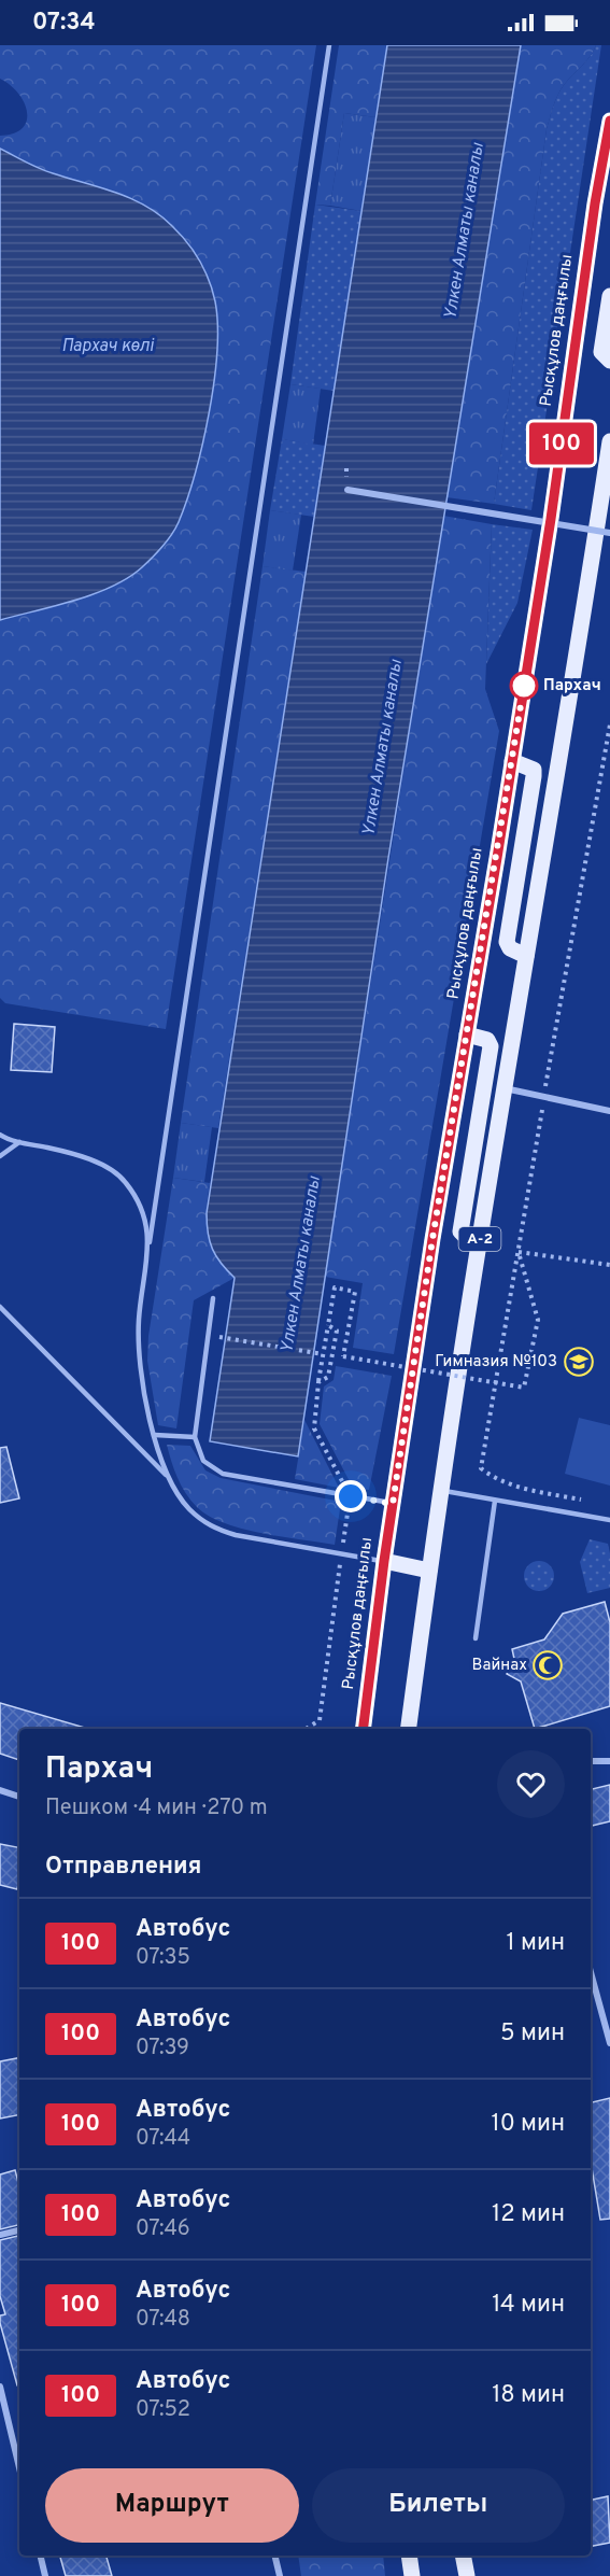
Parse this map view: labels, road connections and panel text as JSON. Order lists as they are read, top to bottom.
{
  "streets": {
    "main road": ["Рысқұлов даңғылы", "A-2"]
  },
  "water": ["Үлкен Алматы каналы", "Пархач көлі"],
  "places": {
    "other": ["Пархач"],
    "school or university": ["Гимназия №103"],
    "mosque": ["Вайнах"]
  },
  "lines": ["bus line 100"],
  "page": {
    "status": "07:34",
    "on_map": "100",
    "heading": [
      ["Пархач", "Пешком · 4 мин · 270 m"],
      "Отправления"
    ],
    "list": [
      {
        "mark": "100",
        "name": "Автобус",
        "note": "07:35",
        "value": "1 мин"
      },
      {
        "mark": "100",
        "name": "Автобус",
        "note": "07:39",
        "value": "5 мин"
      },
      {
        "mark": "100",
        "name": "Автобус",
        "note": "07:44",
        "value": "10 мин"
      },
      {
        "mark": "100",
        "name": "Автобус",
        "note": "07:46",
        "value": "12 мин"
      },
      {
        "mark": "100",
        "name": "Автобус",
        "note": "07:48",
        "value": "14 мин"
      },
      {
        "mark": "100",
        "name": "Автобус",
        "note": "07:52",
        "value": "18 мин"
      }
    ],
    "buttons": ["Маршрут", "Билеты"]
  }
}
